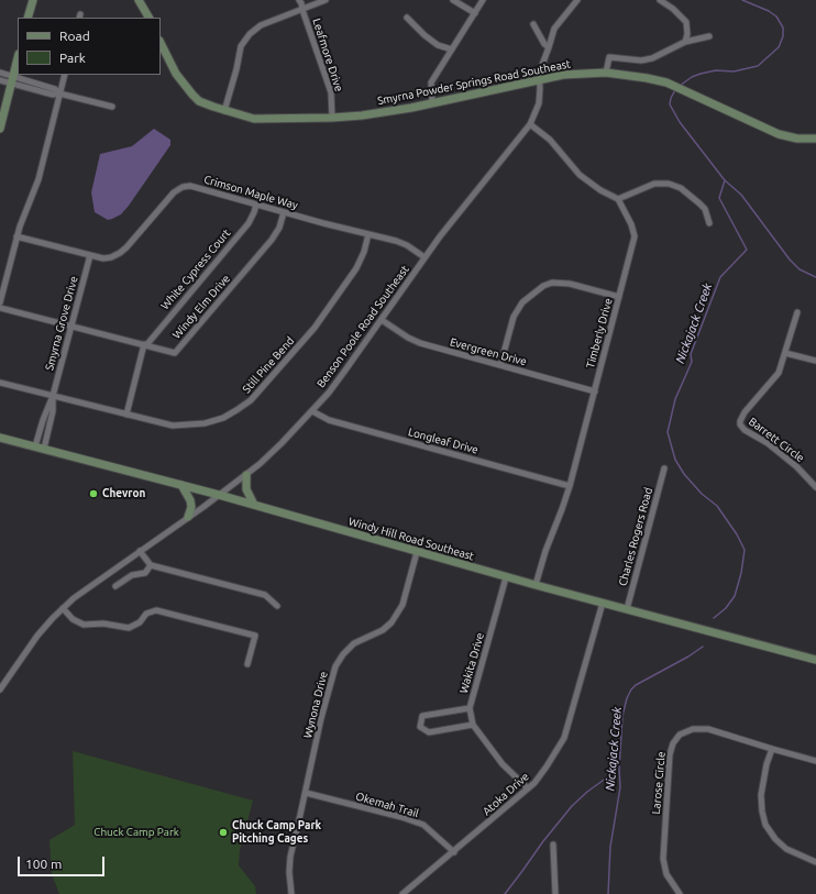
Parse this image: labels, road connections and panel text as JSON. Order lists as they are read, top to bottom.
{
  "streets": {
    "main road": ["Smyrna Powder Springs Road Southeast", "Windy Hill Road Southeast"],
    "street": [
      "Leafmore Drive",
      "Crimson Maple Way",
      "White Cypress Court",
      "Windy Elm Drive",
      "Smyrna Grove Drive",
      "Benson Poole Road Southeast",
      "Timberly Drive",
      "Evergreen Drive",
      "Still Pine Bend",
      "Barrett Circle",
      "Longleaf Drive",
      "Charles Rogers Road",
      "Wakita Drive",
      "Wynona Drive",
      "Larose Circle",
      "Atoka Drive",
      "Okemah Trail"
    ]
  },
  "crossings": [
    ["Leafmore Drive", "Smyrna Powder Springs Road Southeast"],
    ["Smyrna Powder Springs Road Southeast", "Benson Poole Road Southeast"],
    ["Crimson Maple Way", "White Cypress Court"],
    ["Crimson Maple Way", "Windy Elm Drive"],
    ["Crimson Maple Way", "Smyrna Grove Drive"],
    ["Crimson Maple Way", "Benson Poole Road Southeast"],
    ["Crimson Maple Way", "Still Pine Bend"],
    ["White Cypress Court", "Windy Elm Drive"],
    ["Windy Elm Drive", "Smyrna Grove Drive"],
    ["Smyrna Grove Drive", "Still Pine Bend"],
    ["Smyrna Grove Drive", "Windy Hill Road Southeast"],
    ["Benson Poole Road Southeast", "Evergreen Drive"],
    ["Benson Poole Road Southeast", "Longleaf Drive"],
    ["Benson Poole Road Southeast", "Windy Hill Road Southeast"],
    ["Timberly Drive", "Evergreen Drive"],
    ["Timberly Drive", "Longleaf Drive"],
    ["Timberly Drive", "Windy Hill Road Southeast"],
    ["Charles Rogers Road", "Windy Hill Road Southeast"],
    ["Windy Hill Road Southeast", "Wakita Drive"],
    ["Windy Hill Road Southeast", "Wynona Drive"],
    ["Windy Hill Road Southeast", "Atoka Drive"],
    ["Wakita Drive", "Atoka Drive"],
    ["Wynona Drive", "Okemah Trail"],
    ["Atoka Drive", "Okemah Trail"]
  ],
  "water": ["Nickajack Creek"],
  "parks": ["Chuck Camp Park"],
  "places": ["Chevron", "Chuck Camp Park Pitching Cages"],
  "legend": ["Road", "Park"],
  "scale_bar": "100 m"
}
